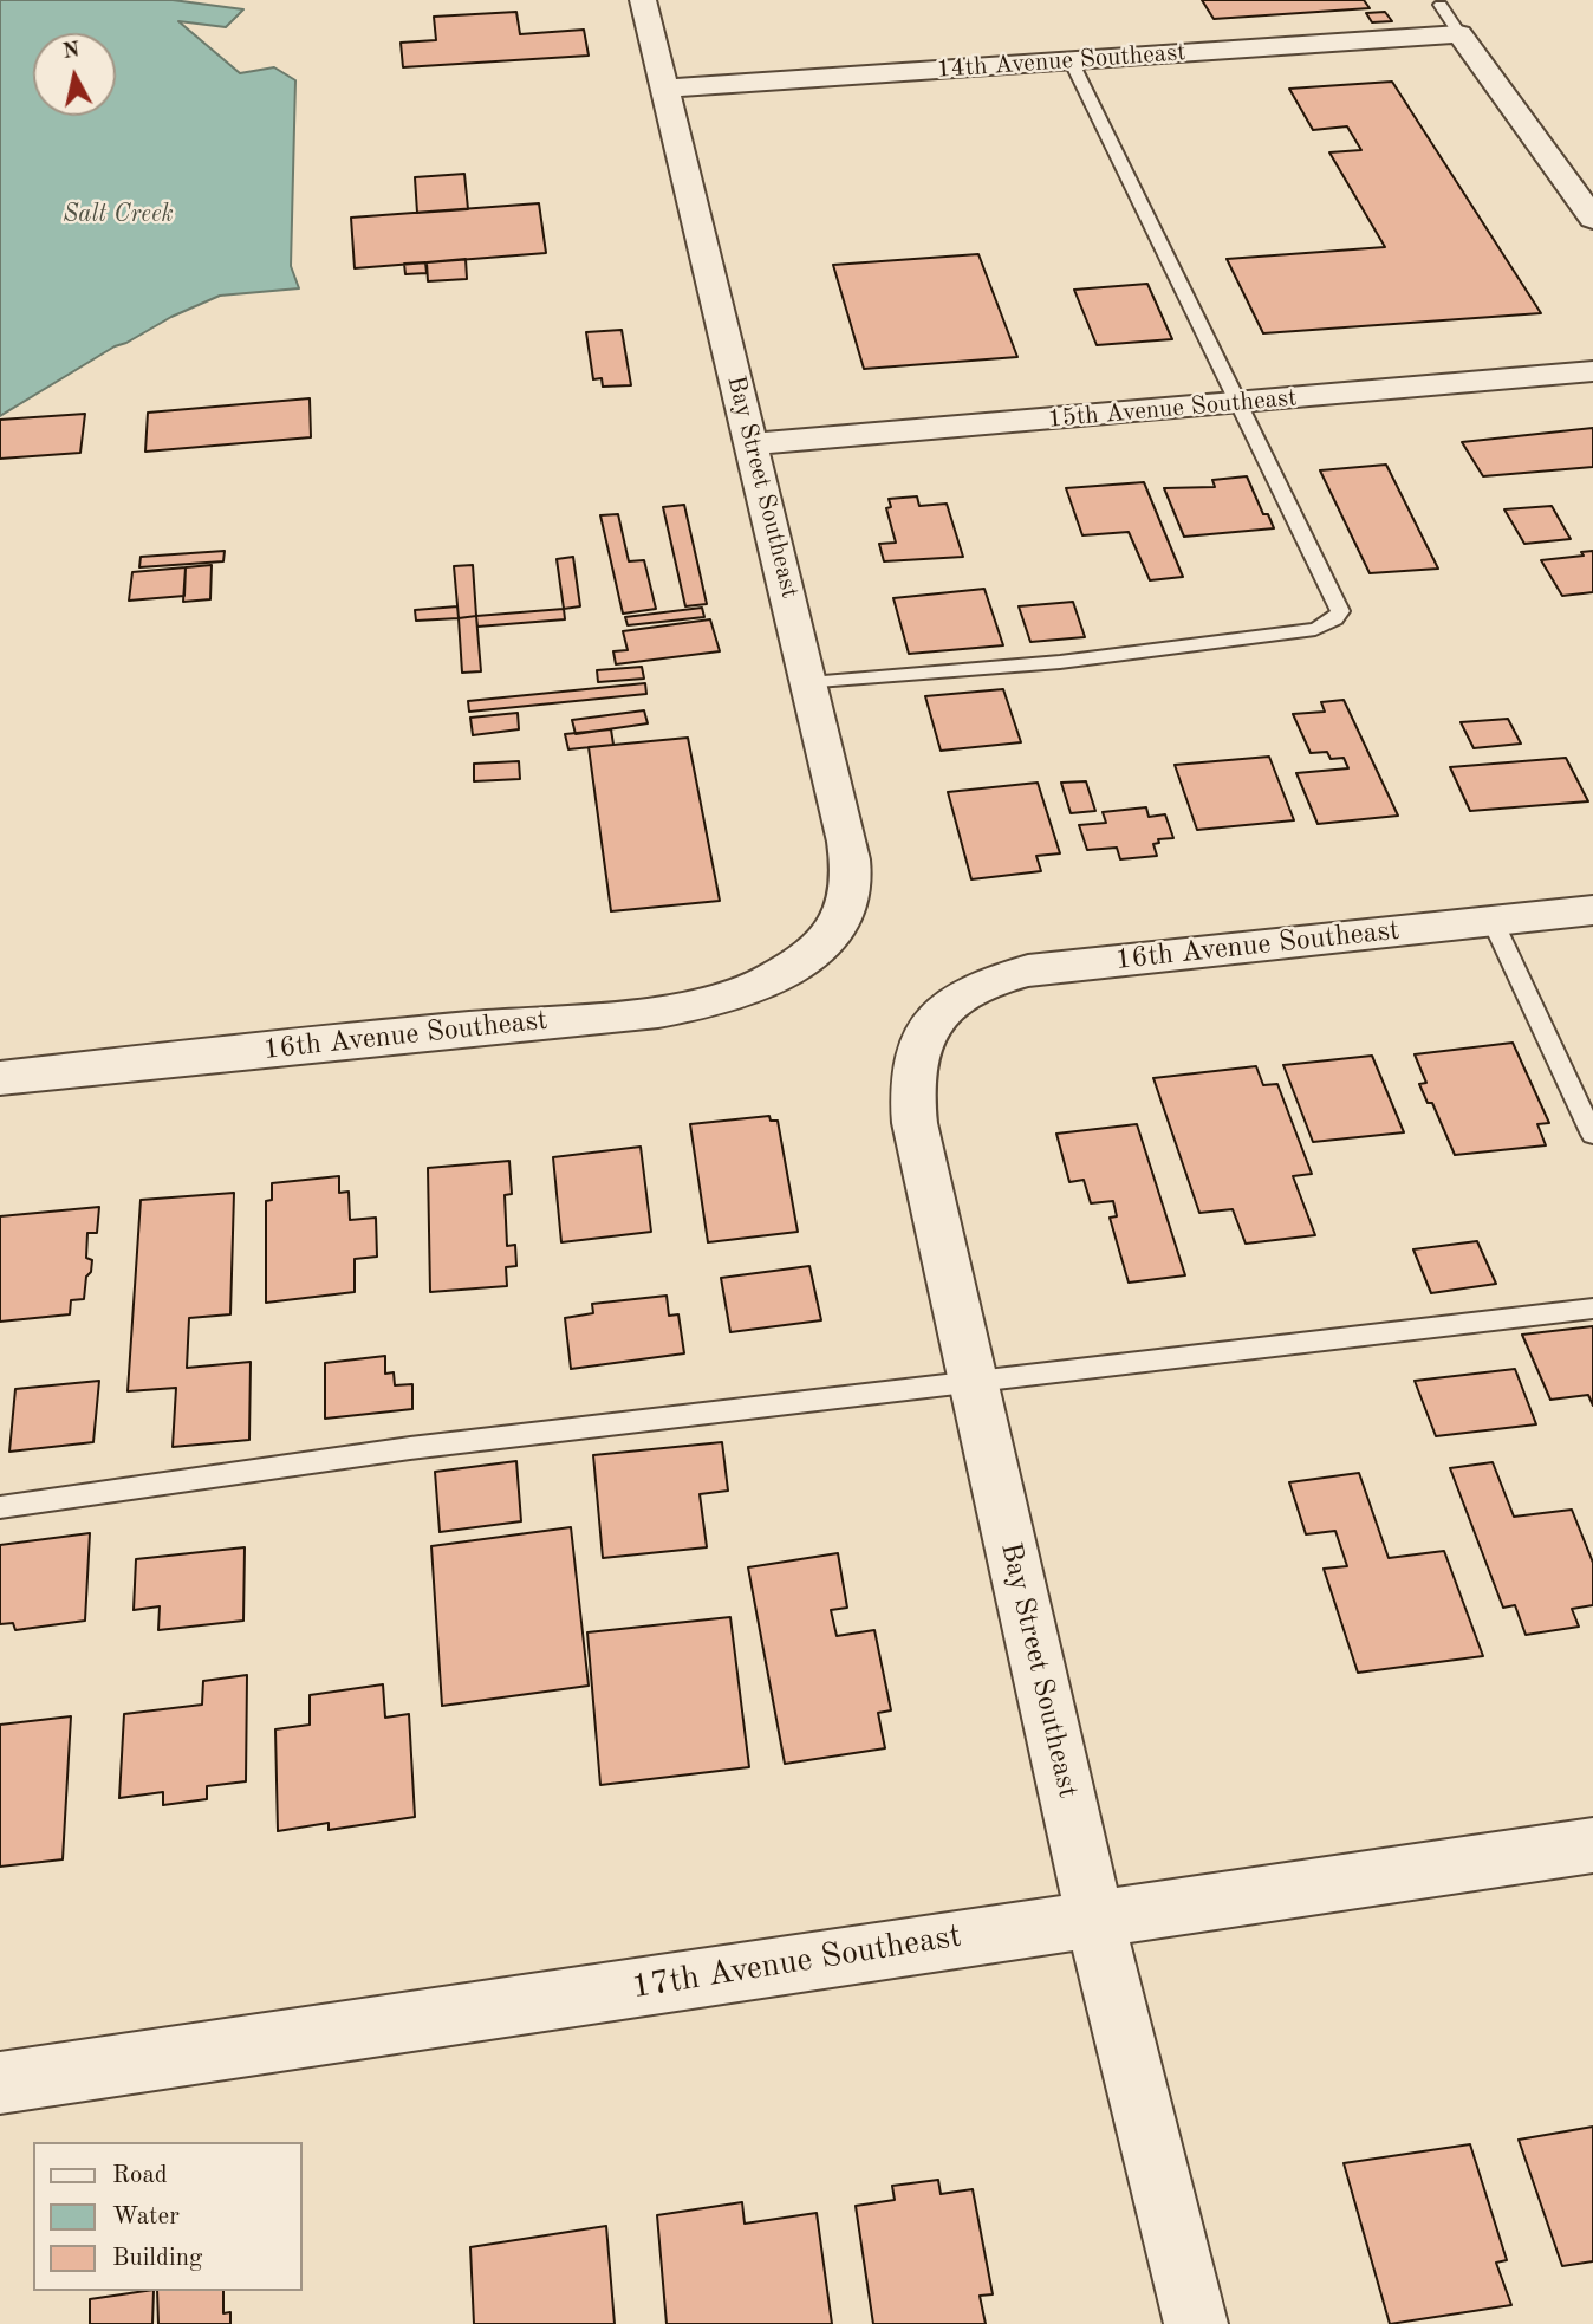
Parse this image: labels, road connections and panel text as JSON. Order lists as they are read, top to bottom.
{
  "streets": {
    "street": [
      "14th Avenue Southeast",
      "15th Avenue Southeast",
      "Bay Street Southeast",
      "16th Avenue Southeast",
      "17th Avenue Southeast"
    ]
  },
  "crossings": [
    ["14th Avenue Southeast", "Bay Street Southeast"],
    ["15th Avenue Southeast", "Bay Street Southeast"],
    ["Bay Street Southeast", "16th Avenue Southeast"],
    ["Bay Street Southeast", "17th Avenue Southeast"]
  ],
  "water": ["Salt Creek"],
  "legend": ["Road", "Water", "Building"],
  "north": "top"
}
